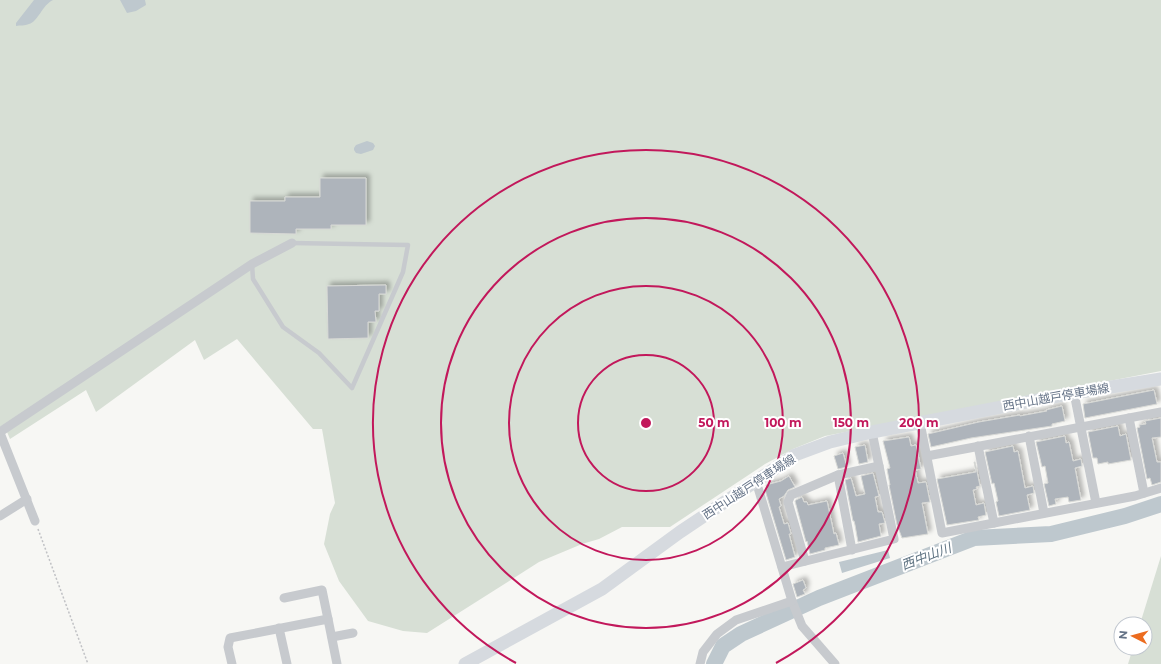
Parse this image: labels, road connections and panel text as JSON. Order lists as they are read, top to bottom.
{
  "streets": {
    "main road": ["西中山越戸停車場線"]
  },
  "water": ["西中山川"],
  "north": "left",
  "rings": [
    "50 m",
    "100 m",
    "150 m",
    "200 m"
  ]
}
